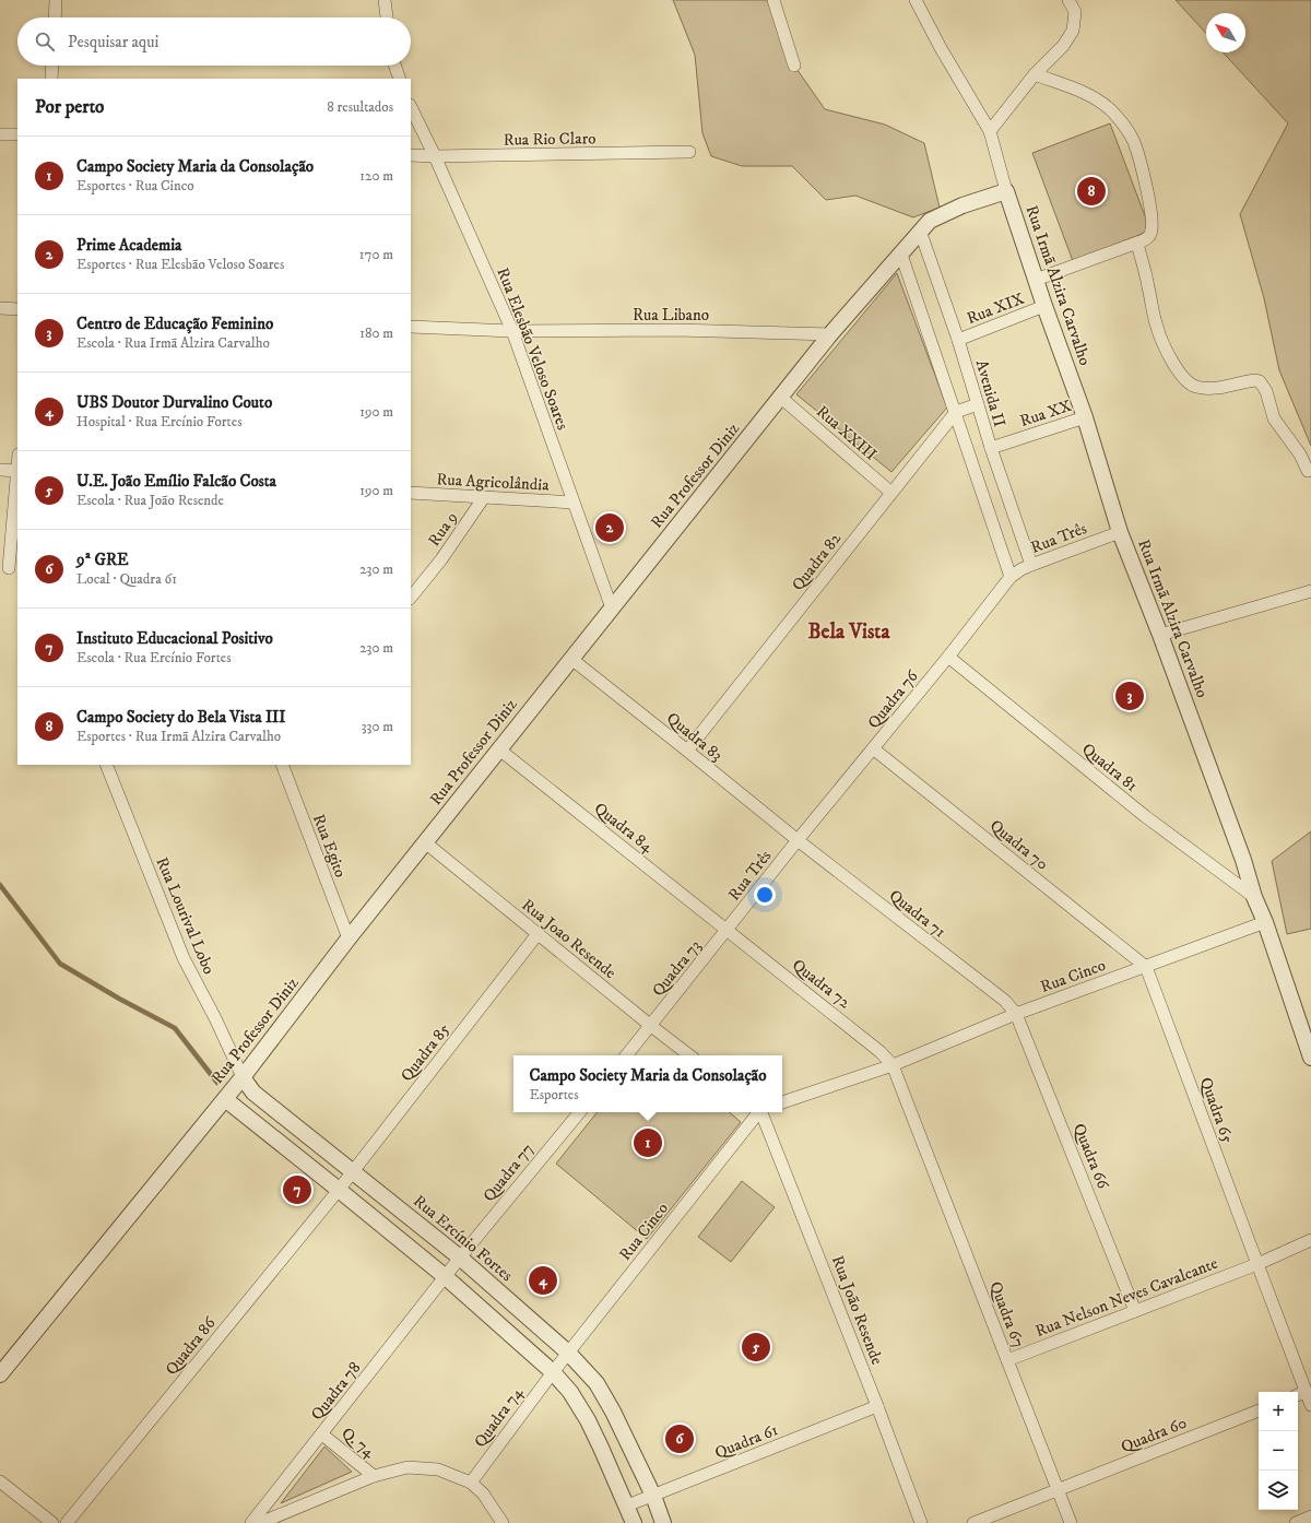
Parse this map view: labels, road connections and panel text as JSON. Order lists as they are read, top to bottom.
{
  "streets": {
    "street": [
      "Rua Rio Claro",
      "Rua Irmã Alzira Carvalho",
      "Rua XIX",
      "Rua Libano",
      "Rua Elesbão Veloso Soares",
      "Avenida II",
      "Rua XX",
      "Rua XXIII",
      "Rua Professor Diniz",
      "Rua Agricolândia",
      "Rua 9",
      "Rua Três",
      "Quadra 82",
      "Quadra 76",
      "Quadra 83",
      "Quadra 81",
      "Quadra 84",
      "Quadra 70",
      "Rua Egito",
      "Quadra 71",
      "Rua Lourival Lobo",
      "Rua Joao Resende",
      "Quadra 73",
      "Rua Cinco",
      "Quadra 72",
      "Quadra 85",
      "Quadra 65",
      "Quadra 66",
      "Quadra 77",
      "Rua Ercínio Fortes",
      "Rua Nelson Neves Cavalcante",
      "Rua João Resende",
      "Quadra 67",
      "Quadra 86",
      "Quadra 78",
      "Quadra 74",
      "Quadra 60",
      "Quadra 61",
      "Q. 74"
    ]
  },
  "crossings": [
    ["Rua Rio Claro", "Rua Elesbão Veloso Soares"],
    ["Rua Irmã Alzira Carvalho", "Rua XIX"],
    ["Rua Irmã Alzira Carvalho", "Rua XX"],
    ["Rua Irmã Alzira Carvalho", "Rua Professor Diniz"],
    ["Rua Irmã Alzira Carvalho", "Rua Três"],
    ["Rua Irmã Alzira Carvalho", "Quadra 81"],
    ["Rua Irmã Alzira Carvalho", "Rua Cinco"],
    ["Rua XIX", "Avenida II"],
    ["Rua Libano", "Rua Elesbão Veloso Soares"],
    ["Rua Libano", "Rua Professor Diniz"],
    ["Rua Elesbão Veloso Soares", "Rua Professor Diniz"],
    ["Rua Elesbão Veloso Soares", "Rua Agricolândia"],
    ["Avenida II", "Rua XX"],
    ["Avenida II", "Rua Professor Diniz"],
    ["Avenida II", "Rua Três"],
    ["Rua XXIII", "Rua Professor Diniz"],
    ["Rua XXIII", "Quadra 82"],
    ["Rua Professor Diniz", "Quadra 83"],
    ["Rua Professor Diniz", "Quadra 84"],
    ["Rua Professor Diniz", "Rua Egito"],
    ["Rua Professor Diniz", "Rua Lourival Lobo"],
    ["Rua Professor Diniz", "Rua Joao Resende"],
    ["Rua Professor Diniz", "Rua Ercínio Fortes"],
    ["Rua Agricolândia", "Rua 9"],
    ["Rua Três", "Quadra 76"],
    ["Rua Três", "Quadra 83"],
    ["Rua Três", "Quadra 84"],
    ["Rua Três", "Quadra 71"],
    ["Rua Três", "Quadra 73"],
    ["Rua Três", "Quadra 72"],
    ["Quadra 82", "Quadra 83"],
    ["Quadra 76", "Quadra 83"],
    ["Quadra 76", "Quadra 81"],
    ["Quadra 76", "Quadra 70"],
    ["Quadra 76", "Quadra 71"],
    ["Quadra 83", "Quadra 71"],
    ["Quadra 84", "Quadra 73"],
    ["Quadra 84", "Quadra 72"],
    ["Quadra 70", "Rua Cinco"],
    ["Quadra 70", "Quadra 65"],
    ["Quadra 71", "Rua Cinco"],
    ["Quadra 71", "Quadra 66"],
    ["Rua Lourival Lobo", "Rua Ercínio Fortes"],
    ["Rua Joao Resende", "Quadra 73"],
    ["Rua Joao Resende", "Quadra 85"],
    ["Quadra 73", "Quadra 72"],
    ["Rua Cinco", "Quadra 72"],
    ["Rua Cinco", "Quadra 65"],
    ["Rua Cinco", "Quadra 66"],
    ["Rua Cinco", "Rua Ercínio Fortes"],
    ["Rua Cinco", "Quadra 67"],
    ["Rua Cinco", "Quadra 74"],
    ["Quadra 72", "Quadra 67"],
    ["Quadra 85", "Rua Ercínio Fortes"],
    ["Quadra 85", "Quadra 86"],
    ["Quadra 65", "Rua Nelson Neves Cavalcante"],
    ["Quadra 66", "Rua Nelson Neves Cavalcante"],
    ["Quadra 77", "Rua Ercínio Fortes"],
    ["Rua Ercínio Fortes", "Quadra 61"],
    ["Rua Nelson Neves Cavalcante", "Quadra 67"],
    ["Rua João Resende", "Quadra 61"],
    ["Quadra 67", "Quadra 60"],
    ["Quadra 78", "Q. 74"]
  ],
  "districts": ["Bela Vista"],
  "north": "top left",
  "page": {
    "search": "Pesquisar aqui",
    "heading": ["Por perto", "8 resultados"],
    "list": [
      {
        "mark": "1",
        "name": "Campo Society Maria da Consolação",
        "note": "Esportes · Rua Cinco",
        "value": "120 m"
      },
      {
        "mark": "2",
        "name": "Prime Academia",
        "note": "Esportes · Rua Elesbão Veloso Soares",
        "value": "170 m"
      },
      {
        "mark": "3",
        "name": "Centro de Educação Feminino",
        "note": "Escola · Rua Irmã Alzira Carvalho",
        "value": "180 m"
      },
      {
        "mark": "4",
        "name": "UBS Doutor Durvalino Couto",
        "note": "Hospital · Rua Ercínio Fortes",
        "value": "190 m"
      },
      {
        "mark": "5",
        "name": "U.E. João Emílio Falcão Costa",
        "note": "Escola · Rua João Resende",
        "value": "190 m"
      },
      {
        "mark": "6",
        "name": "9ª GRE",
        "note": "Local · Quadra 61",
        "value": "230 m"
      },
      {
        "mark": "7",
        "name": "Instituto Educacional Positivo",
        "note": "Escola · Rua Ercínio Fortes",
        "value": "230 m"
      },
      {
        "mark": "8",
        "name": "Campo Society do Bela Vista III",
        "note": "Esportes · Rua Irmã Alzira Carvalho",
        "value": "330 m"
      }
    ],
    "pins": [
      "8",
      "2",
      "3",
      "1",
      "7",
      "4",
      "5",
      "6"
    ],
    "popup": ["Campo Society Maria da Consolação", "Esportes"],
    "map_buttons": ["+", "−"]
  }
}
